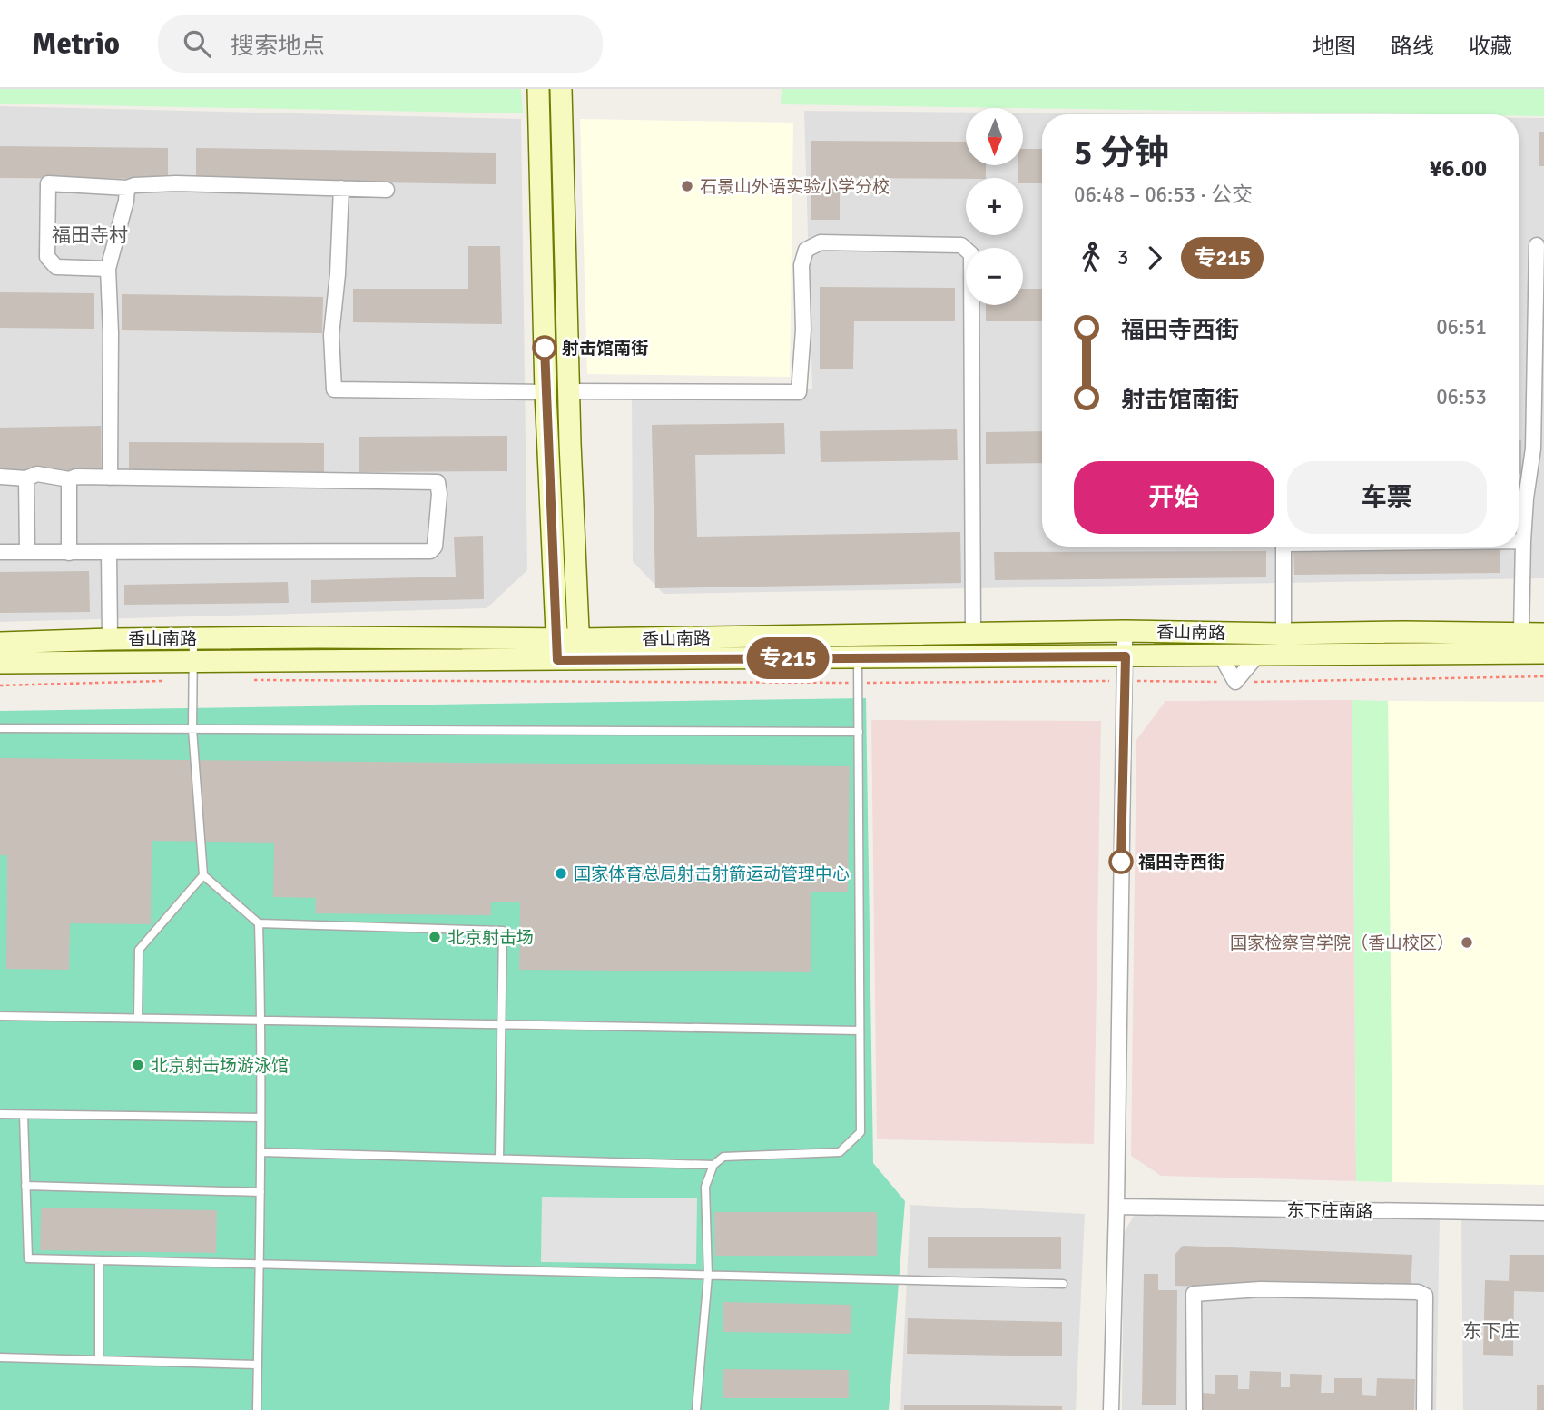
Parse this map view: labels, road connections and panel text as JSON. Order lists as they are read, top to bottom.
{
  "streets": {
    "main road": ["香山南路"],
    "street": ["东下庄南路"]
  },
  "districts": ["福田寺村", "东下庄"],
  "places": [
    "石景山外语实验小学分校",
    "射击馆南街",
    "福田寺西街",
    "国家体育总局射击射箭运动管理中心",
    "北京射击场",
    "国家检察官学院（香山校区）",
    "北京射击场游泳馆"
  ],
  "lines": ["bus line 专215"],
  "north": "bottom",
  "page": {
    "header": "Metrio",
    "search": "搜索地点",
    "nav": ["地图", "路线", "收藏"],
    "on_map": "专215",
    "map_buttons": ["+", "−"],
    "heading": ["5 分钟", "06:48 – 06:53 · 公交", "¥6.00"],
    "legs": ["3", "专215"],
    "list": [
      {
        "name": "福田寺西街",
        "value": "06:51"
      },
      {
        "name": "射击馆南街",
        "value": "06:53"
      }
    ],
    "buttons": ["开始", "车票"]
  }
}
